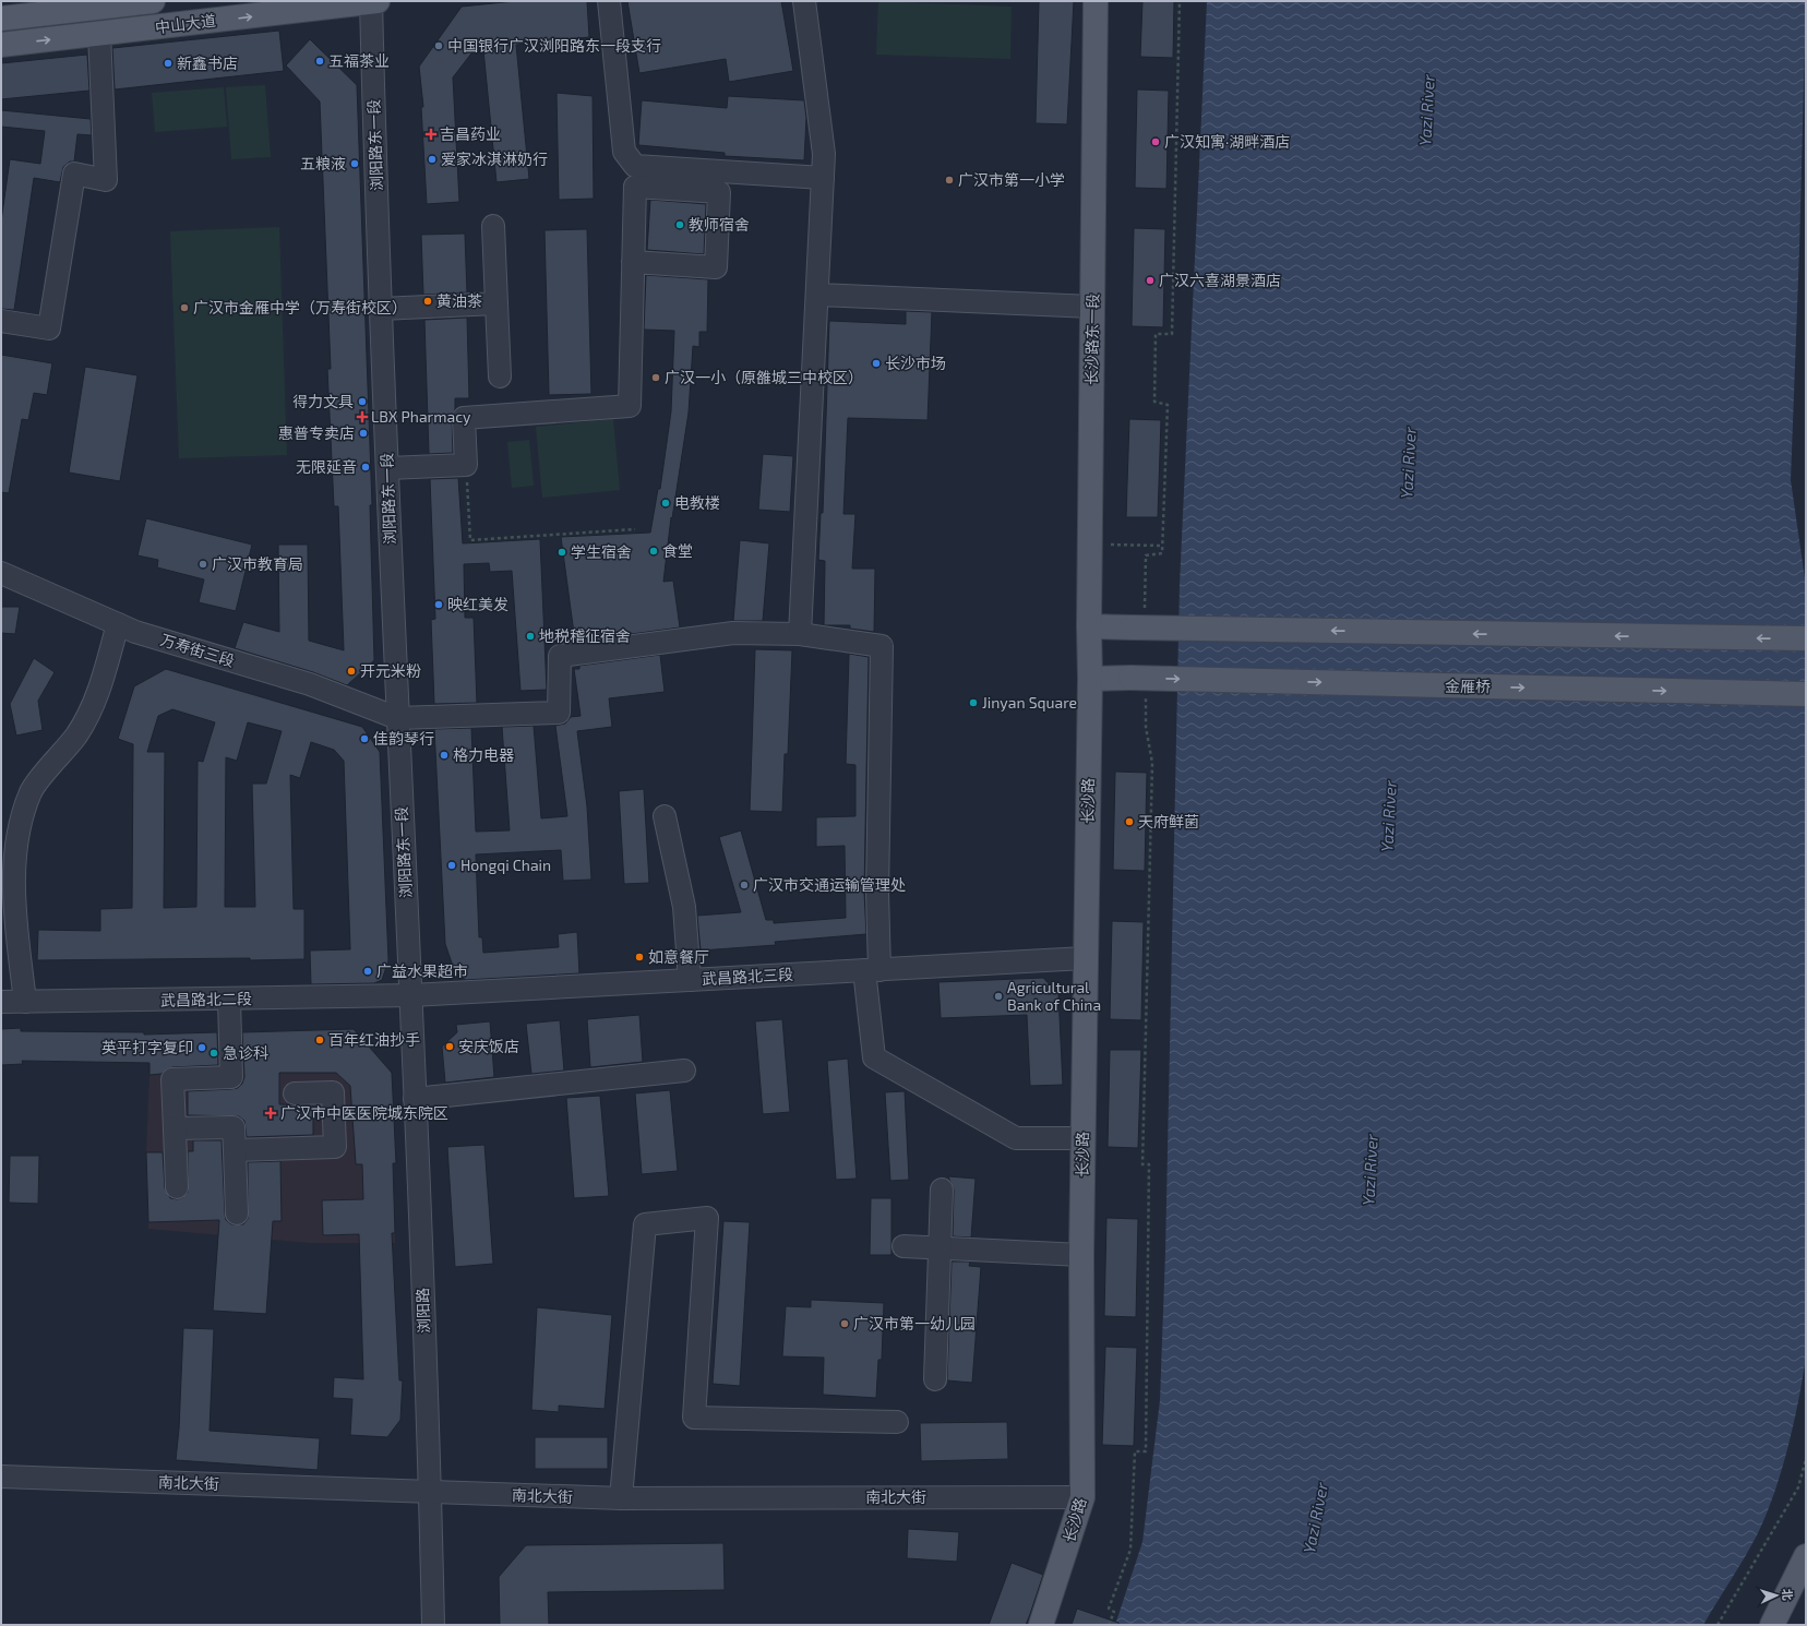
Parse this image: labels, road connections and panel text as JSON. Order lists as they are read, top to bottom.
{
  "streets": {
    "main road": [
      "中山大道",
      "长沙路东一段",
      "金雁桥",
      "长沙路"
    ],
    "street": [
      "浏阳路东一段",
      "万寿街三段",
      "武昌路北三段",
      "武昌路北二段",
      "浏阳路",
      "南北大街"
    ]
  },
  "crossings": [
    ["中山大道", "浏阳路东一段"],
    ["浏阳路东一段", "万寿街三段"],
    ["浏阳路东一段", "武昌路北三段"],
    ["浏阳路东一段", "武昌路北二段"],
    ["浏阳路东一段", "浏阳路"],
    ["长沙路东一段", "金雁桥"],
    ["长沙路东一段", "长沙路"],
    ["金雁桥", "长沙路"],
    ["长沙路", "武昌路北三段"],
    ["长沙路", "南北大街"],
    ["武昌路北三段", "武昌路北二段"],
    ["武昌路北三段", "浏阳路"],
    ["武昌路北二段", "浏阳路"],
    ["浏阳路", "南北大街"]
  ],
  "water": ["Yazi River"],
  "places": {
    "other": [
      "中国银行广汉浏阳路东一段支行",
      "五福茶业",
      "新鑫书店",
      "广汉知寓·湖畔酒店",
      "爱家冰淇淋奶行",
      "五粮液",
      "广汉市第一小学",
      "教师宿舍",
      "广汉六喜湖景酒店",
      "黄油茶",
      "广汉市金雁中学（万寿街校区）",
      "长沙市场",
      "广汉一小（原雒城三中校区）",
      "得力文具",
      "惠普专卖店",
      "无限延音",
      "电教楼",
      "食堂",
      "学生宿舍",
      "广汉市教育局",
      "映红美发",
      "地税稽征宿舍",
      "开元米粉",
      "Jinyan Square",
      "佳韵琴行",
      "格力电器",
      "天府鲜菌",
      "Hongqi Chain",
      "广汉市交通运输管理处",
      "如意餐厅",
      "广益水果超市",
      "Agricultural Bank of China",
      "百年红油抄手",
      "安庆饭店",
      "英平打字复印",
      "急诊科",
      "广汉市第一幼儿园"
    ],
    "health": ["吉昌药业", "LBX Pharmacy", "广汉市中医医院城东院区"]
  },
  "north": "right"
}
